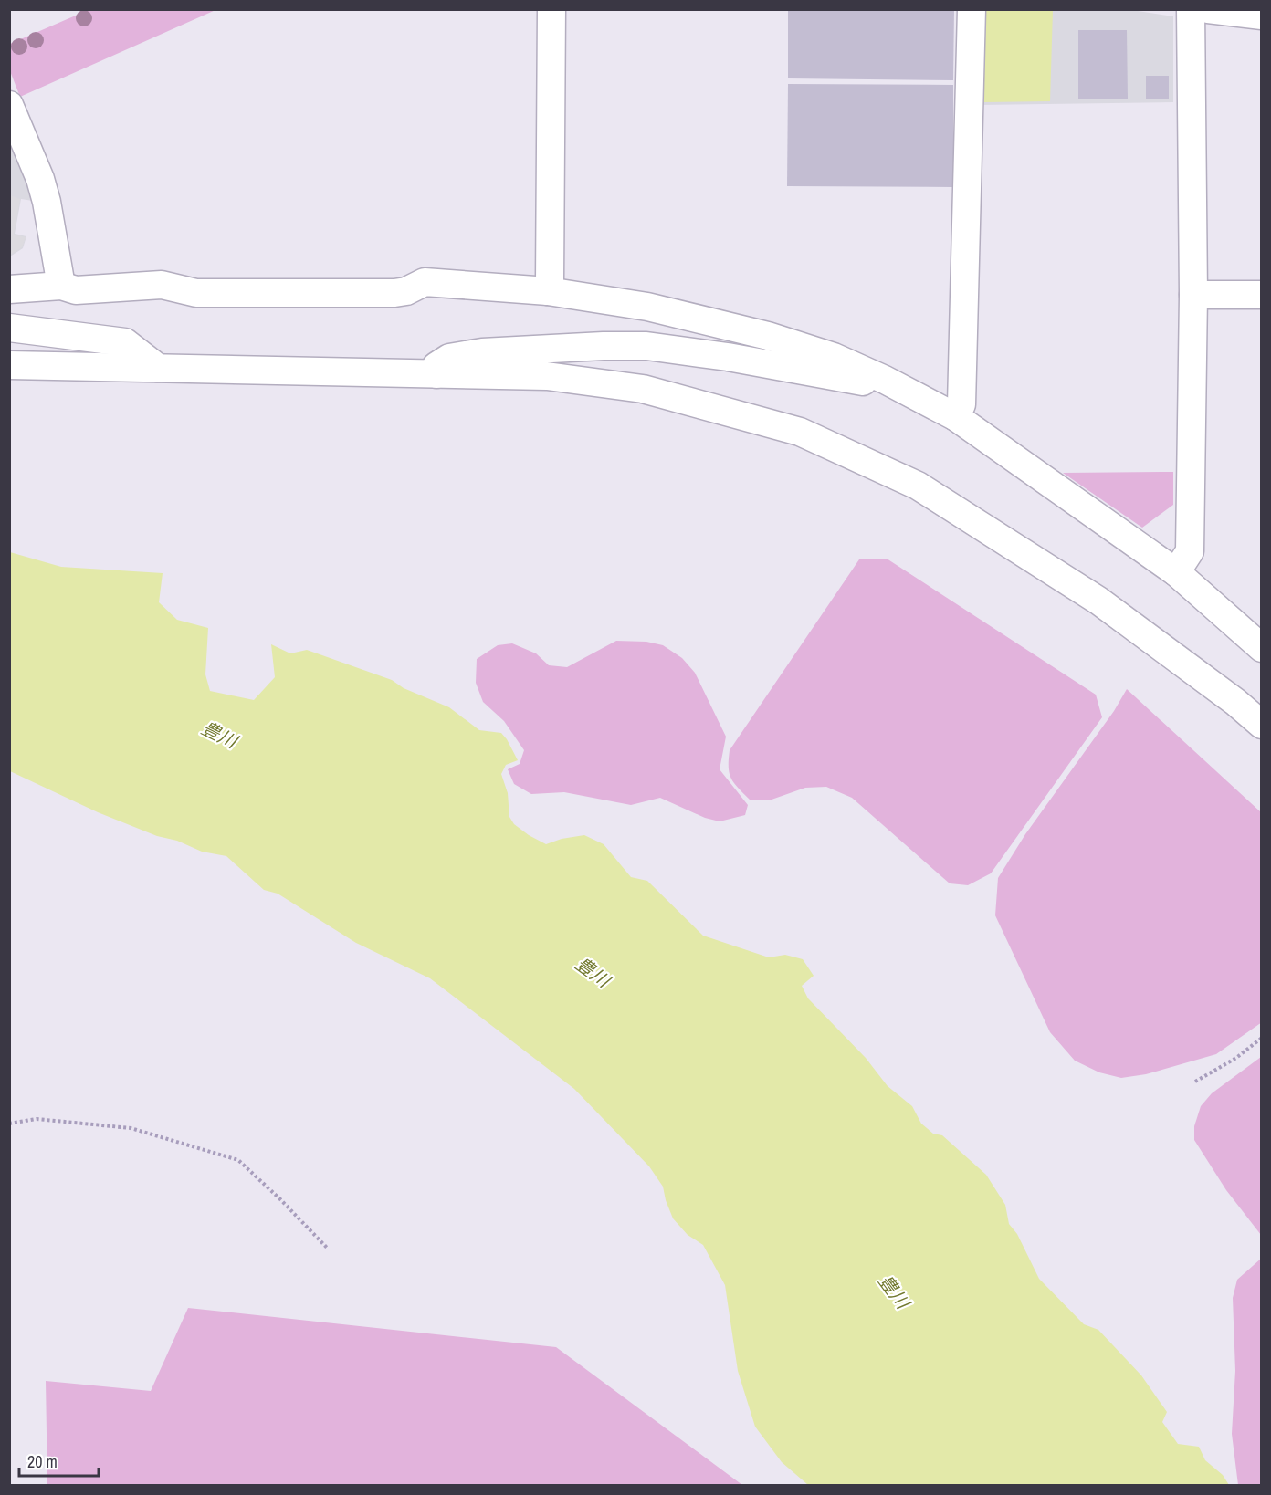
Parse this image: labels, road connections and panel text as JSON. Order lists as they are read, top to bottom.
{
  "water": ["豊川"],
  "scale_bar": "20 m"
}
